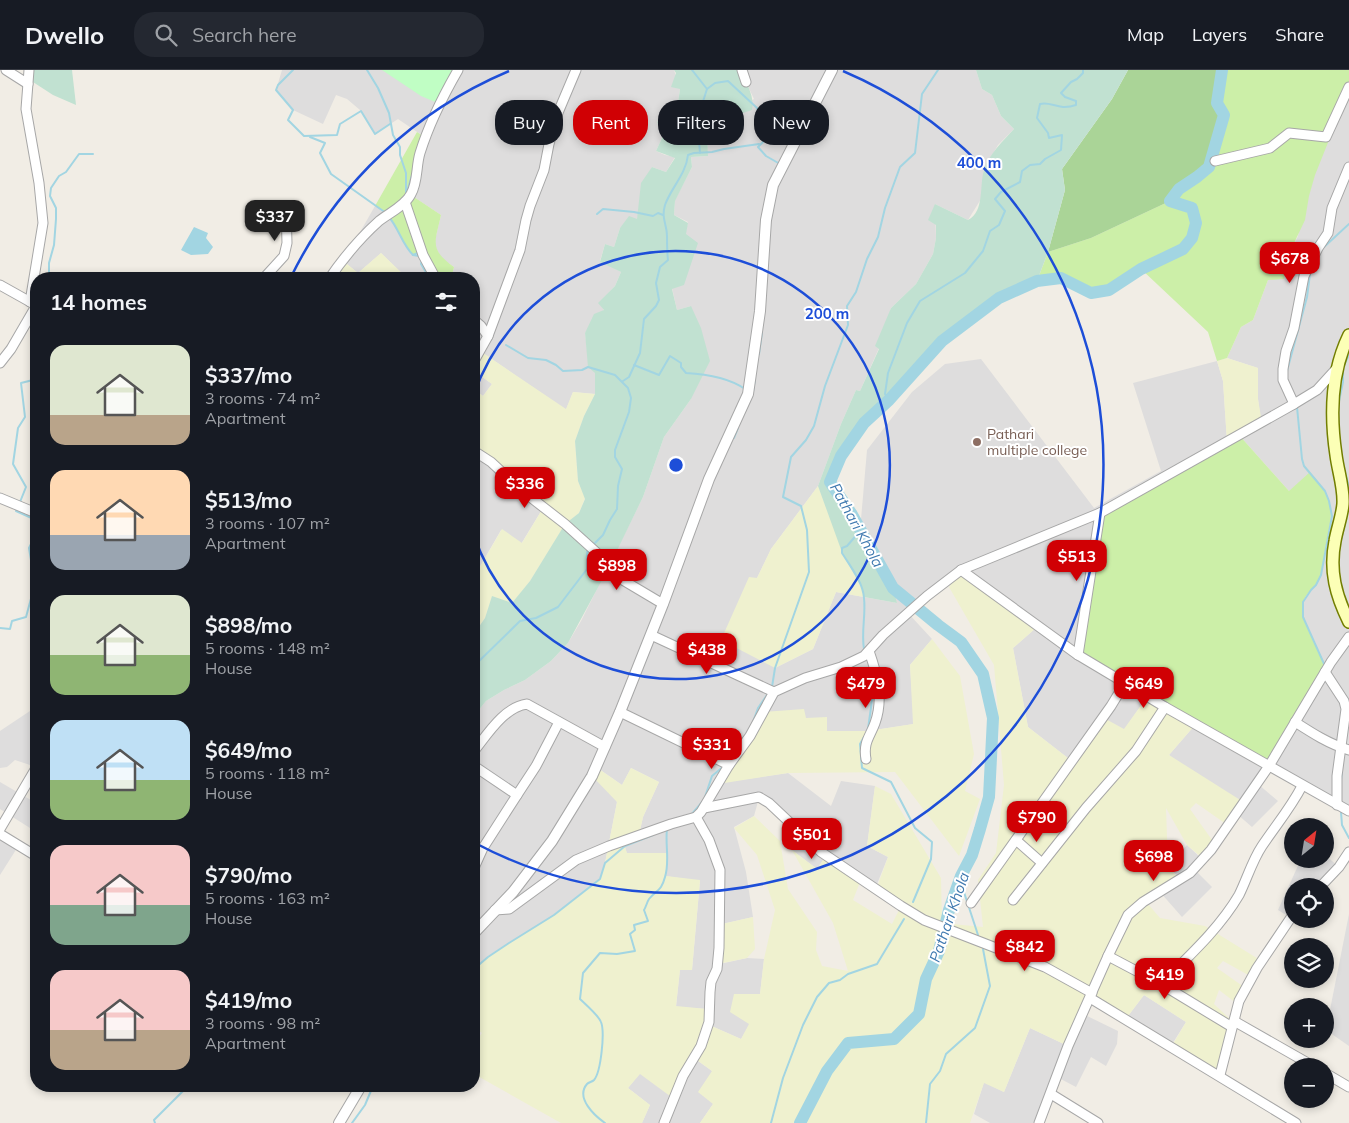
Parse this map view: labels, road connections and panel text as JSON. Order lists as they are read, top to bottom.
{
  "water": ["Pathari Khola"],
  "places": ["Pathari multiple college"],
  "north": "top right",
  "page": {
    "header": "Dwello",
    "search": "Search here",
    "nav": ["Map", "Layers", "Share"],
    "chip": [
      "Buy",
      "Rent",
      "Filters",
      "New"
    ],
    "price": [
      "$337",
      "$678",
      "$336",
      "$513",
      "$898",
      "$438",
      "$479",
      "$649",
      "$331",
      "$790",
      "$501",
      "$698",
      "$842",
      "$419"
    ],
    "heading": "14 homes",
    "list": [
      {
        "name": "$337/mo",
        "note": "3 rooms · 74 m² · Apartment"
      },
      {
        "name": "$513/mo",
        "note": "3 rooms · 107 m² · Apartment"
      },
      {
        "name": "$898/mo",
        "note": "5 rooms · 148 m² · House"
      },
      {
        "name": "$649/mo",
        "note": "5 rooms · 118 m² · House"
      },
      {
        "name": "$790/mo",
        "note": "5 rooms · 163 m² · House"
      },
      {
        "name": "$419/mo",
        "note": "3 rooms · 98 m² · Apartment"
      }
    ],
    "map_buttons": ["+", "−"]
  },
  "rings": ["400 m", "200 m"]
}
